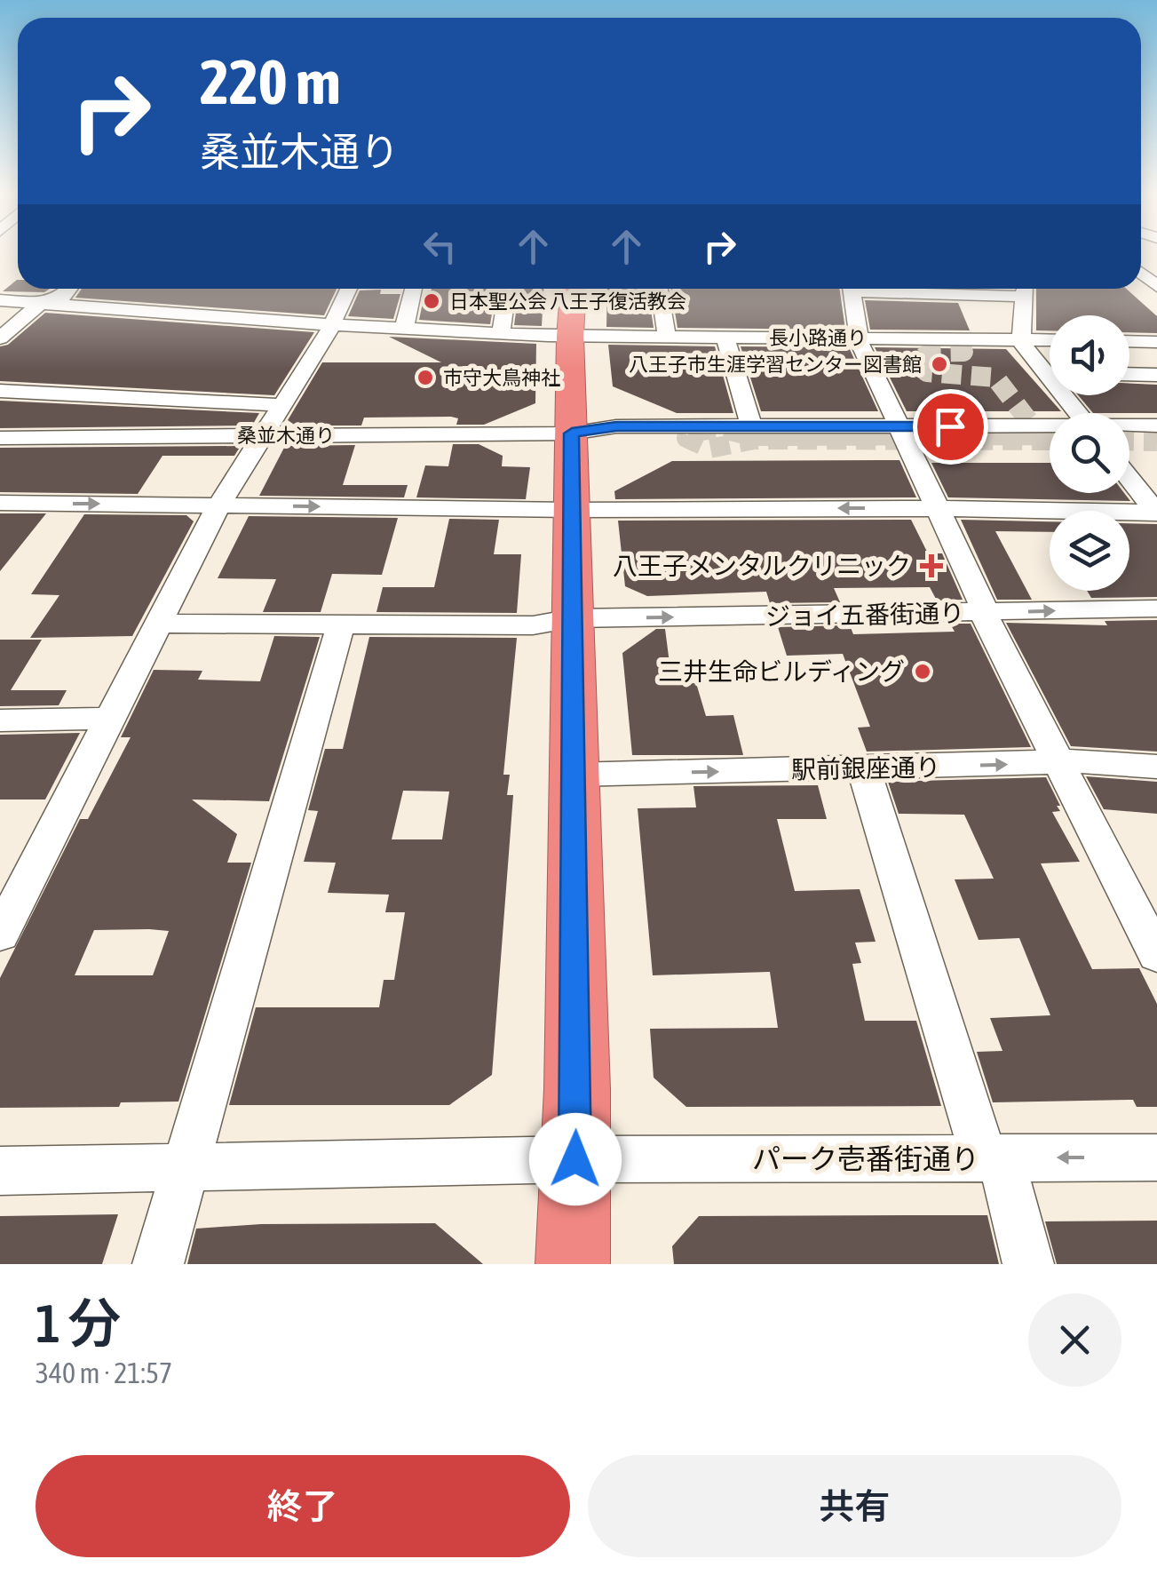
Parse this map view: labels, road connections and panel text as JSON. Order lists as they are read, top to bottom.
{
  "streets": {
    "street": [
      "長小路通り",
      "桑並木通り",
      "ジョイ五番街通り",
      "駅前銀座通り",
      "パーク壱番街通り"
    ]
  },
  "one_way": ["駅前銀座通り"],
  "places": {
    "other": [
      "日本聖公会 八王子復活教会",
      "八王子市生涯学習センター図書館",
      "市守大鳥神社",
      "三井生命ビルディング"
    ],
    "health": ["八王子メンタルクリニック"]
  },
  "page": {
    "turn": ["220 m", "桑並木通り"],
    "heading": ["1 分", "340 m · 21:57"],
    "buttons": ["終了", "共有"]
  }
}
